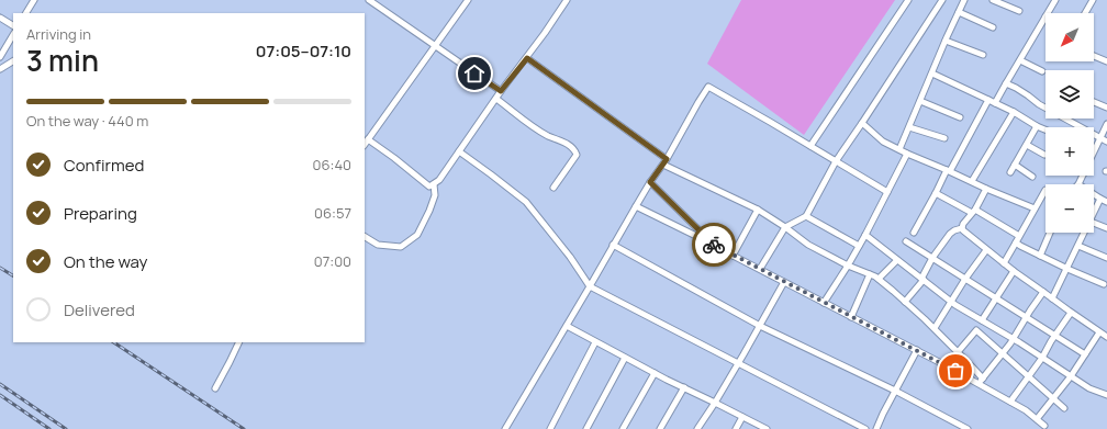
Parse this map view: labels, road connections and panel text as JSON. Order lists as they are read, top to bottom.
{
  "north": "bottom left",
  "page": {
    "map_buttons": ["+", "−"],
    "heading": ["3 min", "Arriving in", "07:05–07:10"],
    "bar": "On the way · 440 m",
    "list": [
      ["Confirmed", "06:40"],
      ["Preparing", "06:57"],
      ["On the way", "07:00"],
      "Delivered"
    ]
  }
}
